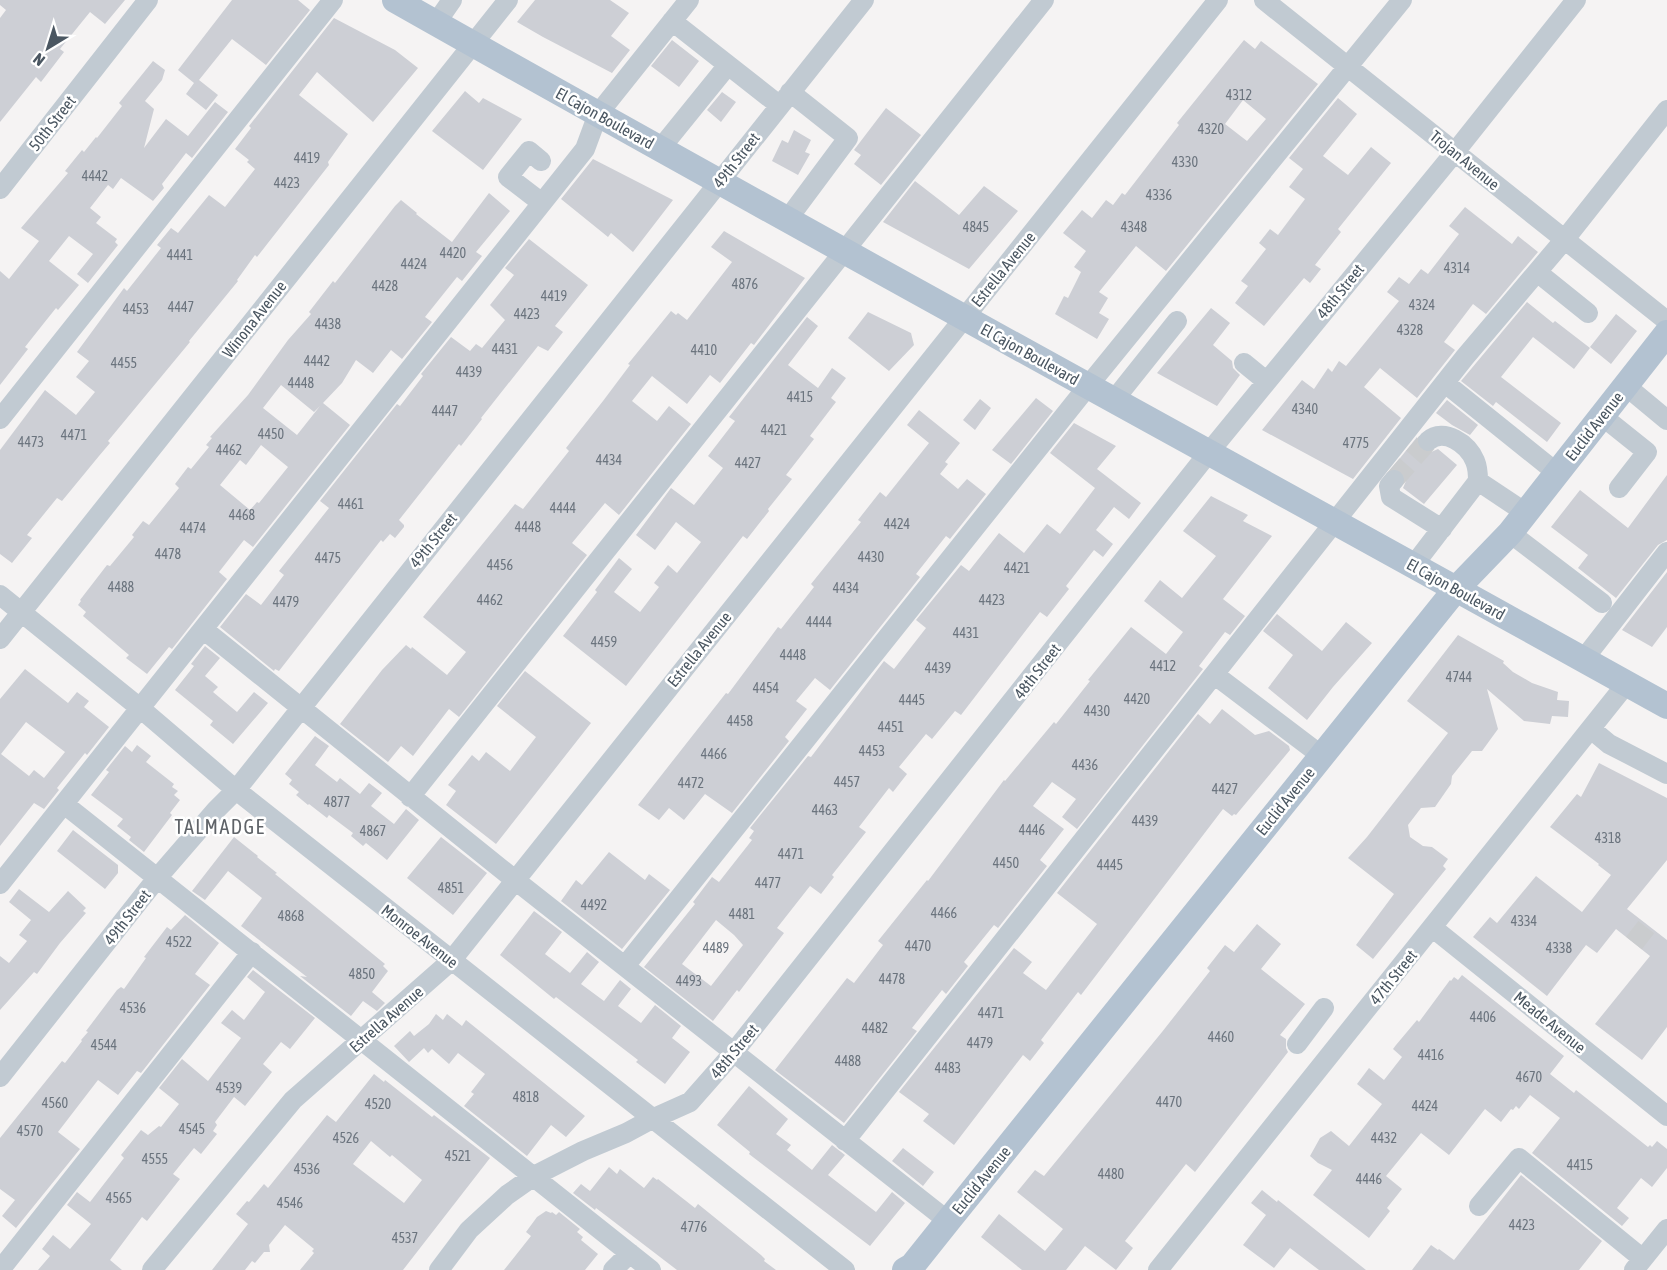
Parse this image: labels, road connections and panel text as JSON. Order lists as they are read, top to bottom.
{
  "streets": {
    "main road": ["El Cajon Boulevard", "Euclid Avenue"],
    "street": [
      "50th Street",
      "49th Street",
      "Trojan Avenue",
      "Estrella Avenue",
      "48th Street",
      "Winona Avenue",
      "Monroe Avenue",
      "47th Street",
      "Meade Avenue"
    ]
  },
  "crossings": [
    ["El Cajon Boulevard", "49th Street"],
    ["El Cajon Boulevard", "Estrella Avenue"],
    ["El Cajon Boulevard", "48th Street"],
    ["El Cajon Boulevard", "Winona Avenue"],
    ["El Cajon Boulevard", "Euclid Avenue"],
    ["El Cajon Boulevard", "47th Street"],
    ["49th Street", "Monroe Avenue"],
    ["Trojan Avenue", "48th Street"],
    ["Estrella Avenue", "Monroe Avenue"],
    ["48th Street", "Monroe Avenue"],
    ["Winona Avenue", "Monroe Avenue"],
    ["47th Street", "Meade Avenue"]
  ],
  "districts": ["TALMADGE"],
  "house_numbers": [
    "4312",
    "4320",
    "4419",
    "4330",
    "4442",
    "4423",
    "4336",
    "4845",
    "4348",
    "4420",
    "4441",
    "4424",
    "4314",
    "4876",
    "4428",
    "4419",
    "4324",
    "4447",
    "4453",
    "4423",
    "4438",
    "4328",
    "4431",
    "4410",
    "4442",
    "4455",
    "4439",
    "4448",
    "4415",
    "4340",
    "4447",
    "4421",
    "4450",
    "4471",
    "4473",
    "4775",
    "4462",
    "4434",
    "4427",
    "4461",
    "4444",
    "4468",
    "4424",
    "4448",
    "4474",
    "4478",
    "4430",
    "4475",
    "4456",
    "4421",
    "4488",
    "4434",
    "4462",
    "4423",
    "4479",
    "4444",
    "4431",
    "4459",
    "4448",
    "4412",
    "4439",
    "4744",
    "4454",
    "4420",
    "4445",
    "4430",
    "4458",
    "4451",
    "4453",
    "4466",
    "4436",
    "4457",
    "4472",
    "4427",
    "4877",
    "4463",
    "4439",
    "4446",
    "4867",
    "4318",
    "4471",
    "4450",
    "4445",
    "4477",
    "4851",
    "4492",
    "4466",
    "4481",
    "4868",
    "4334",
    "4522",
    "4470",
    "4489",
    "4338",
    "4850",
    "4478",
    "4493",
    "4536",
    "4471",
    "4406",
    "4482",
    "4460",
    "4479",
    "4544",
    "4416",
    "4488",
    "4483",
    "4670",
    "4539",
    "4818",
    "4470",
    "4560",
    "4520",
    "4424",
    "4545",
    "4570",
    "4526",
    "4432",
    "4521",
    "4555",
    "4415",
    "4536",
    "4480",
    "4446",
    "4565",
    "4546",
    "4423",
    "4776",
    "4537"
  ],
  "north": "bottom left"
}
